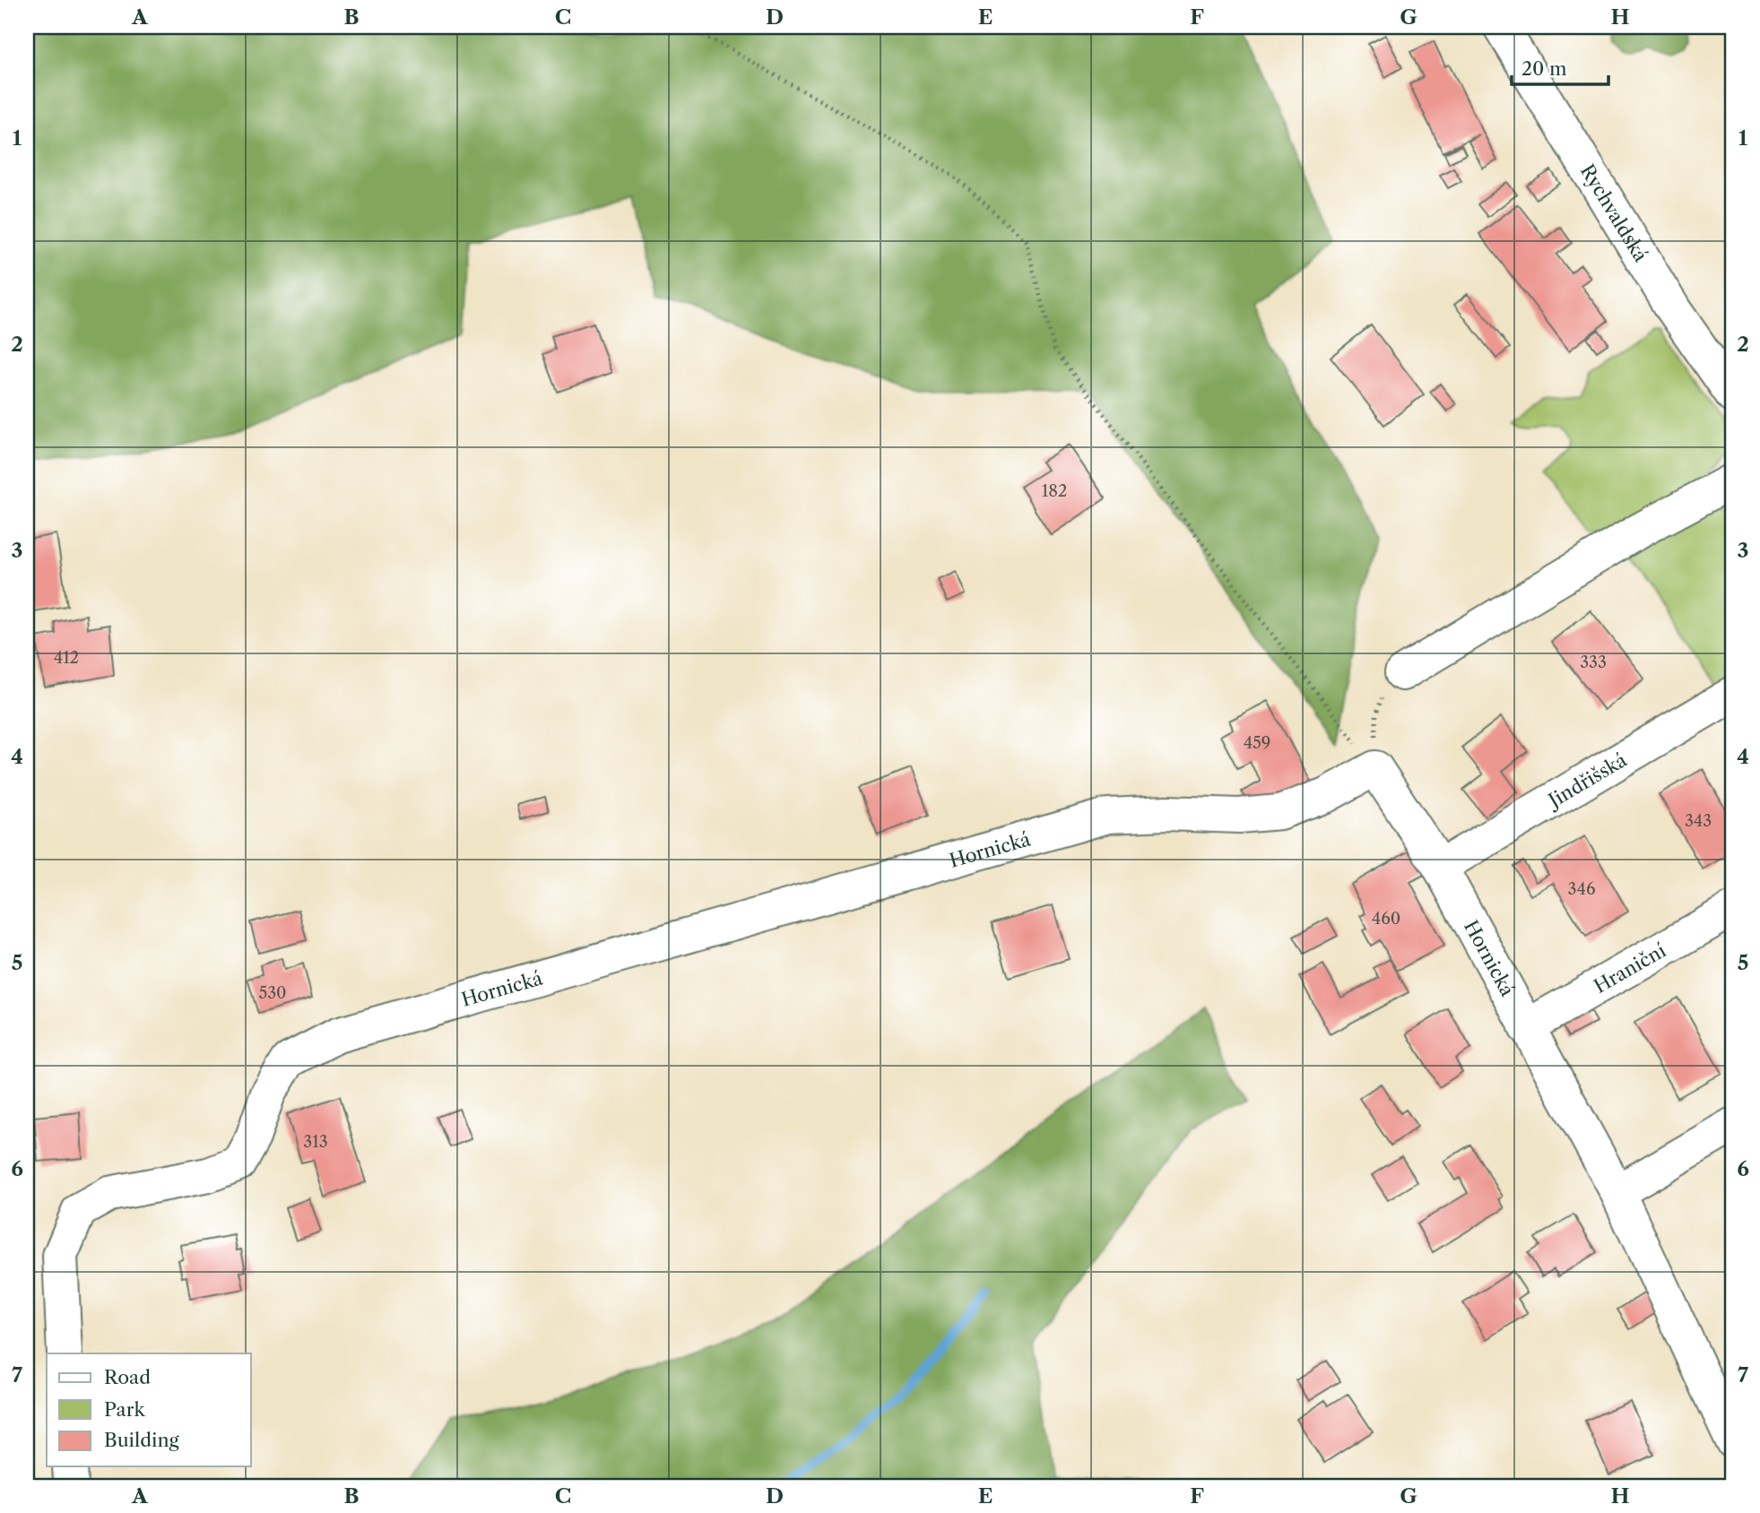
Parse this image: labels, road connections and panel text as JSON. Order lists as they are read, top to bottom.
{
  "streets": {
    "street": [
      "Rychvaldská",
      "Jindřišská",
      "Hornická",
      "Hraniční"
    ]
  },
  "crossings": [
    ["Jindřišská", "Hornická"],
    ["Hornická", "Hraniční"]
  ],
  "house_numbers": [
    "182",
    "412",
    "333",
    "459",
    "343",
    "346",
    "460",
    "530",
    "313"
  ],
  "legend": ["Road", "Park", "Building"],
  "scale_bar": "20 m",
  "grid": {
    "columns": [
      "A",
      "B",
      "C",
      "D",
      "E",
      "F",
      "G",
      "H"
    ],
    "rows": [
      "1",
      "2",
      "3",
      "4",
      "5",
      "6",
      "7"
    ]
  }
}
